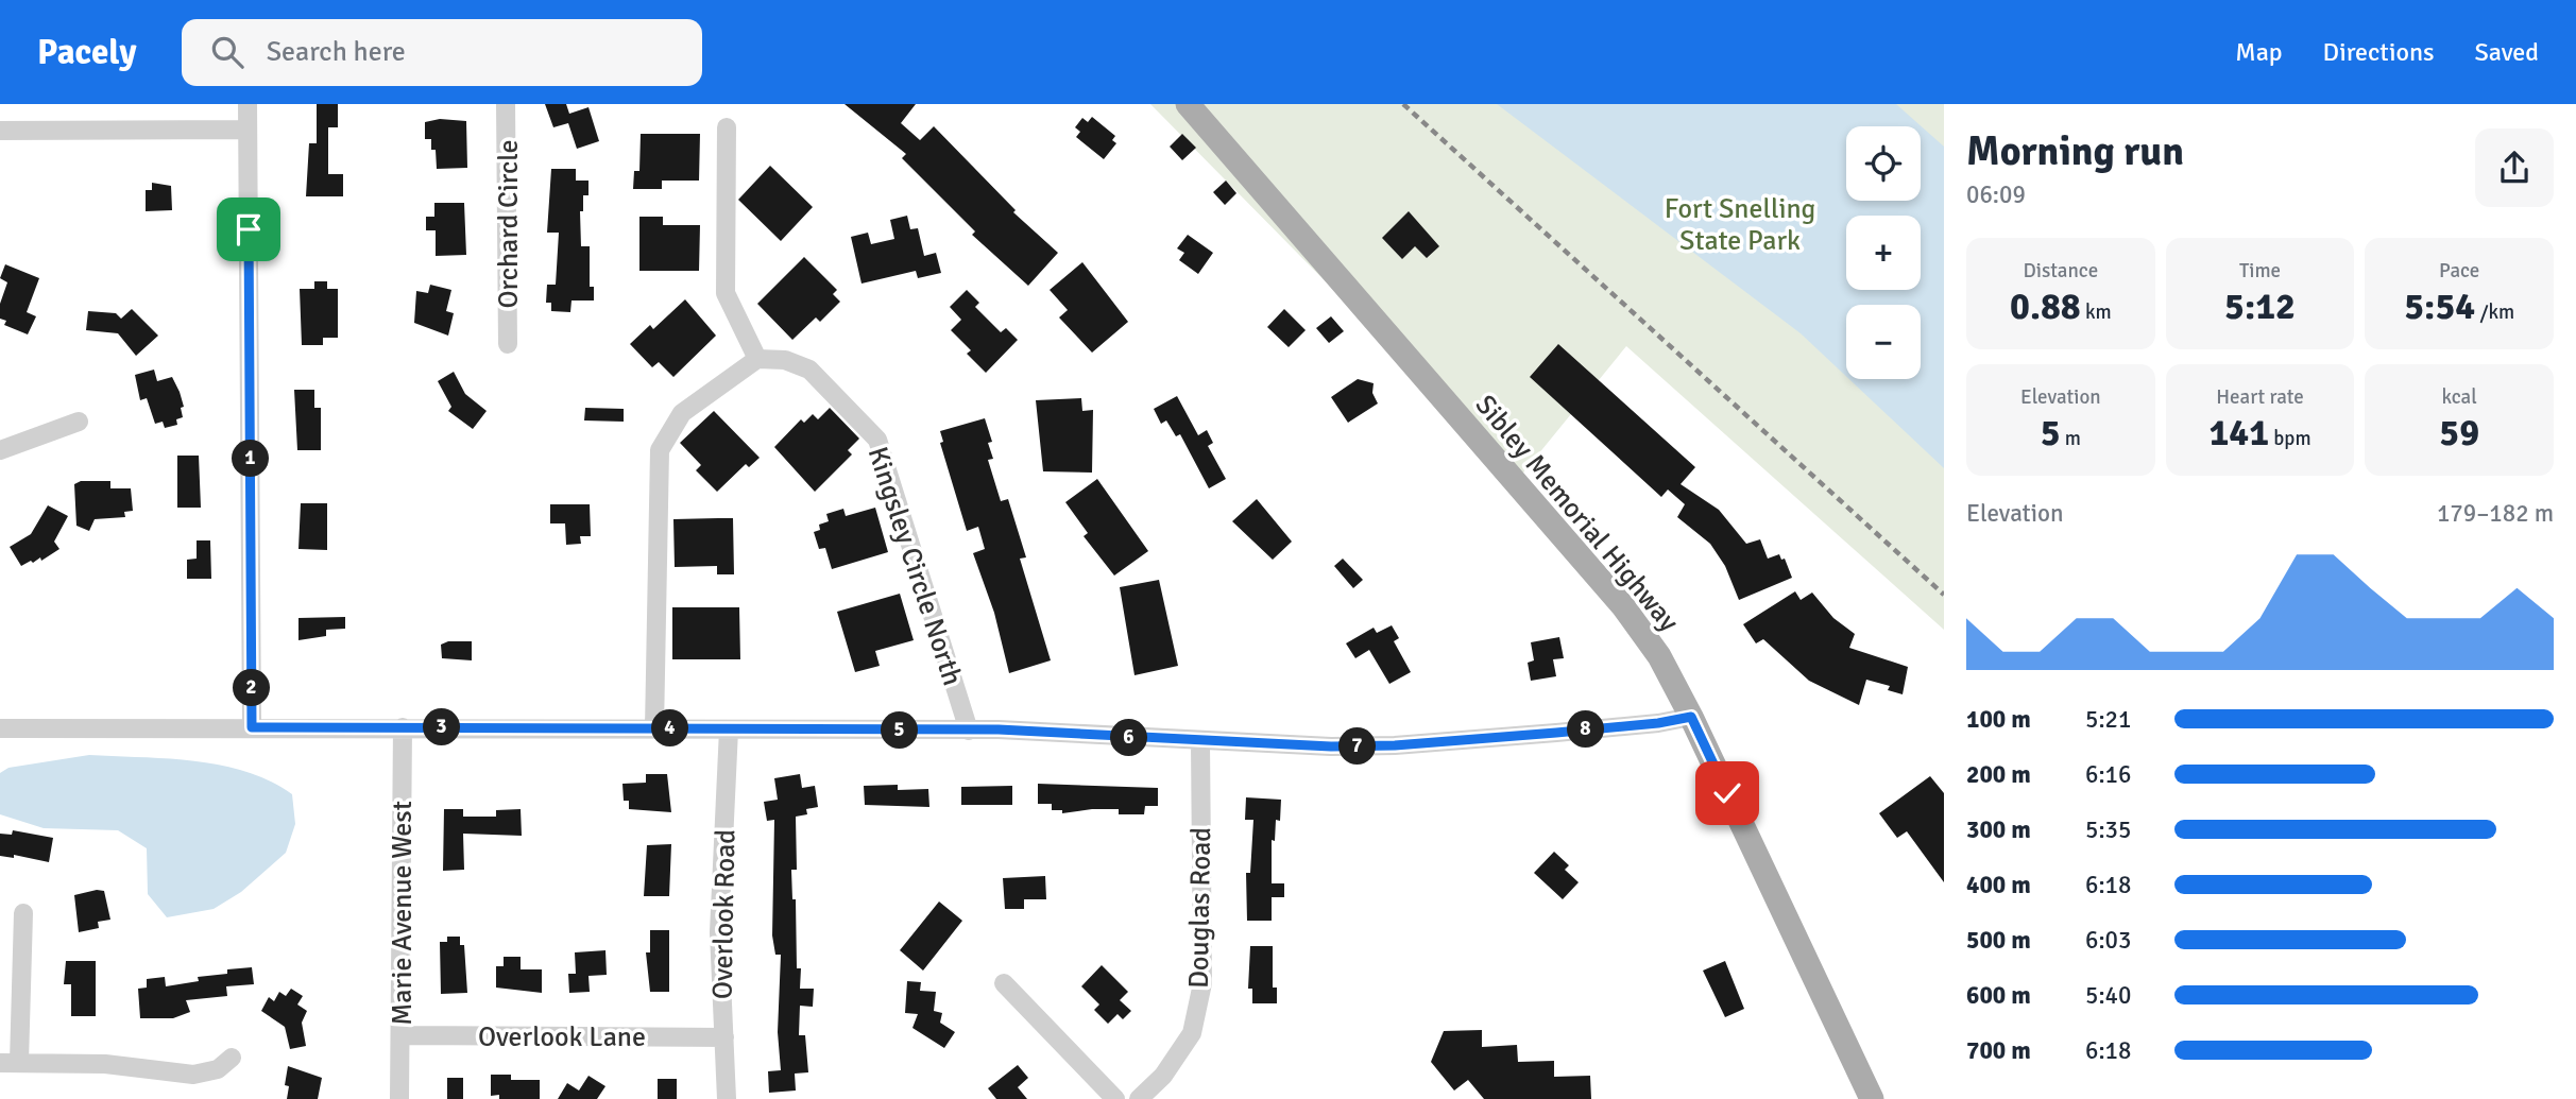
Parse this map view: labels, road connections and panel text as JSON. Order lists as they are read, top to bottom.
{
  "streets": {
    "main road": ["Sibley Memorial Highway"],
    "street": [
      "Orchard Circle",
      "Kingsley Circle North",
      "Douglas Road",
      "Marie Avenue West",
      "Overlook Road",
      "Overlook Lane"
    ]
  },
  "crossings": [
    ["Marie Avenue West", "Overlook Lane"],
    ["Overlook Road", "Overlook Lane"]
  ],
  "parks": ["Fort Snelling State Park"],
  "page": {
    "header": "Pacely",
    "search": "Search here",
    "nav": ["Map", "Directions", "Saved"],
    "heading": ["Morning run", "06:09"],
    "map_buttons": ["+", "−"],
    "stats": [
      ["Distance", "0.88 km"],
      ["Time", "5:12"],
      ["Pace", "5:54 /km"],
      ["Elevation", "5 m"],
      ["Heart rate", "141 bpm"],
      ["kcal", "59"]
    ],
    "pins": [
      "1",
      "2",
      "3",
      "4",
      "8",
      "5",
      "6",
      "7"
    ],
    "chart": ["Elevation", "179–182 m"],
    "list": [
      {
        "name": "100 m",
        "note": "5:21"
      },
      {
        "name": "200 m",
        "note": "6:16"
      },
      {
        "name": "300 m",
        "note": "5:35"
      },
      {
        "name": "400 m",
        "note": "6:18"
      },
      {
        "name": "500 m",
        "note": "6:03"
      },
      {
        "name": "600 m",
        "note": "5:40"
      },
      {
        "name": "700 m",
        "note": "6:18"
      }
    ]
  }
}
